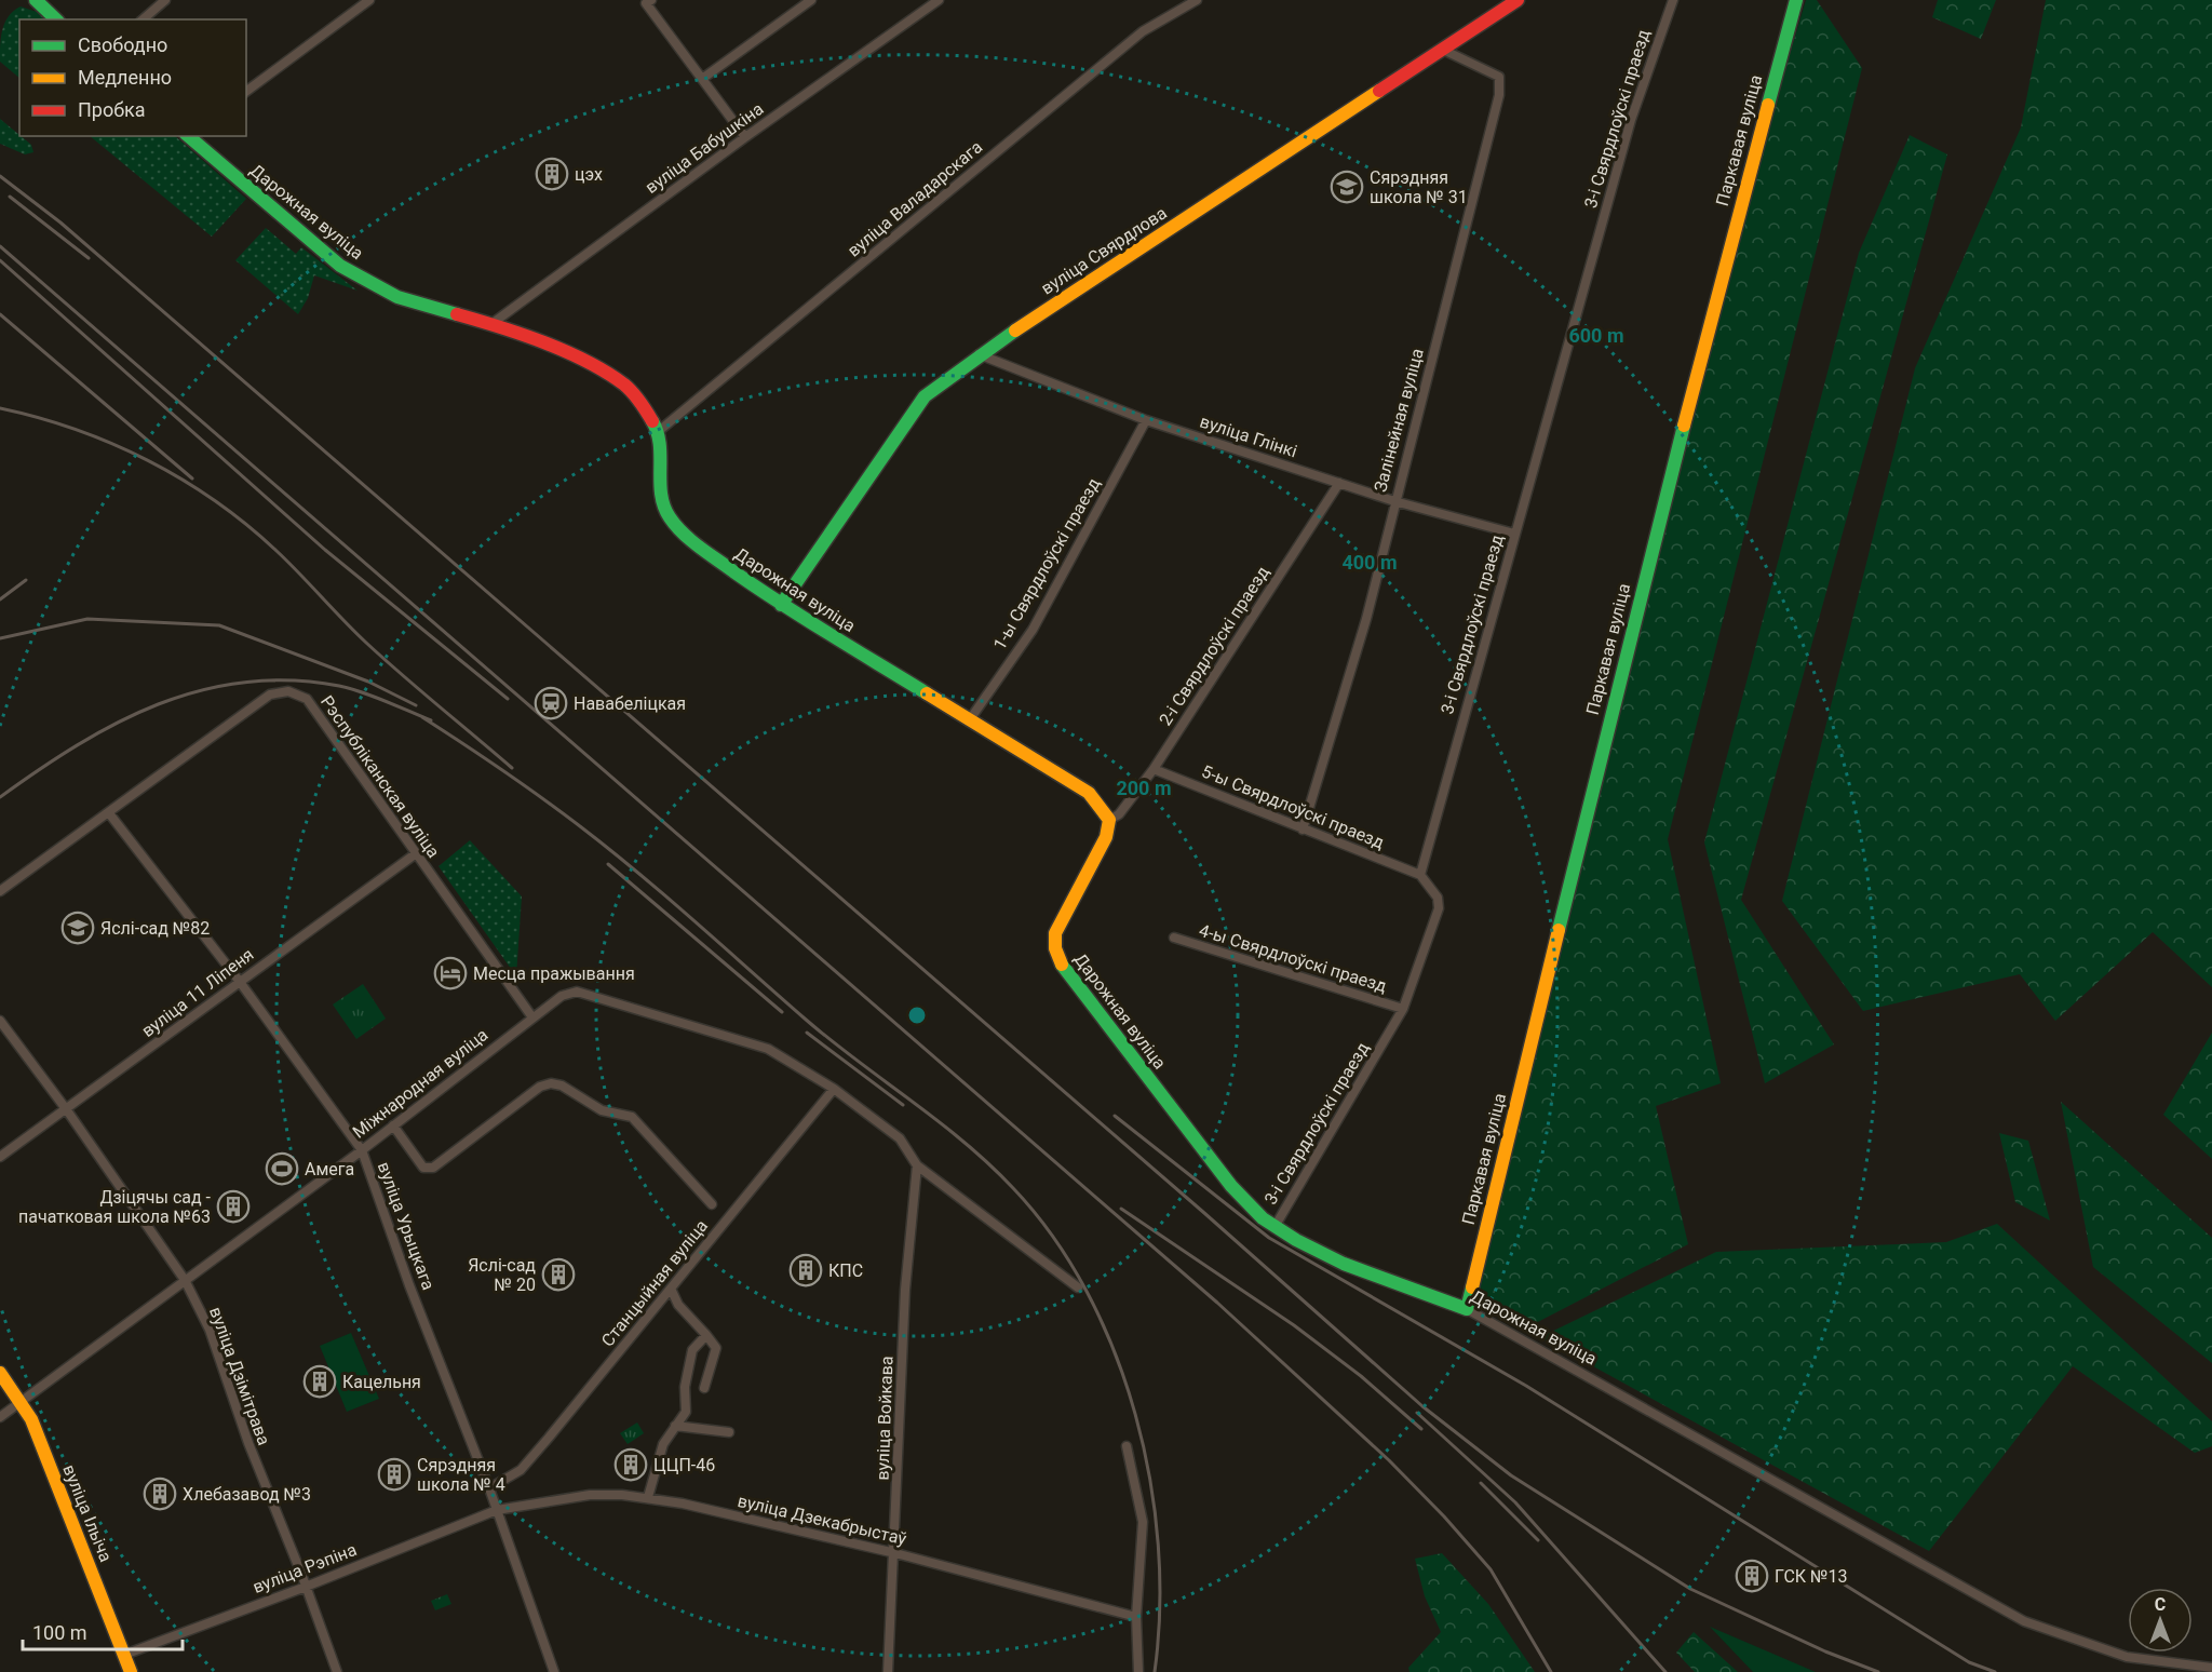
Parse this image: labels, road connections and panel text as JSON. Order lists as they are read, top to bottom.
{
  "streets": {
    "street": [
      "3-і Свярдлоўскі праезд",
      "Паркавая вуліца",
      "вуліца Бабушкіна",
      "вуліца Валадарскага",
      "Дарожная вуліца",
      "вуліца Свярдлова",
      "Залінейная вуліца",
      "вуліца Глінкі",
      "1-ы Свярдлоўскі праезд",
      "2-і Свярдлоўскі праезд",
      "Рэспубліканская вуліца",
      "5-ы Свярдлоўскі праезд",
      "4-ы Свярдлоўскі праезд",
      "вуліца 11 Ліпеня",
      "Міжнародная вуліца",
      "вуліца Урыцкага",
      "Станцыйная вуліца",
      "вуліца Дзімітрава",
      "вуліца Войкава",
      "вуліца Ільіча",
      "вуліца Дзекабрыстаў",
      "вуліца Рэпіна"
    ]
  },
  "crossings": [
    ["3-і Свярдлоўскі праезд", "Дарожная вуліца"],
    ["3-і Свярдлоўскі праезд", "вуліца Глінкі"],
    ["3-і Свярдлоўскі праезд", "5-ы Свярдлоўскі праезд"],
    ["3-і Свярдлоўскі праезд", "4-ы Свярдлоўскі праезд"],
    ["Паркавая вуліца", "Дарожная вуліца"],
    ["вуліца Бабушкіна", "Дарожная вуліца"],
    ["вуліца Валадарскага", "Дарожная вуліца"],
    ["Дарожная вуліца", "вуліца Свярдлова"],
    ["Дарожная вуліца", "1-ы Свярдлоўскі праезд"],
    ["Дарожная вуліца", "2-і Свярдлоўскі праезд"],
    ["вуліца Свярдлова", "Залінейная вуліца"],
    ["вуліца Свярдлова", "вуліца Глінкі"],
    ["Залінейная вуліца", "вуліца Глінкі"],
    ["Залінейная вуліца", "5-ы Свярдлоўскі праезд"],
    ["вуліца Глінкі", "1-ы Свярдлоўскі праезд"],
    ["вуліца Глінкі", "2-і Свярдлоўскі праезд"],
    ["2-і Свярдлоўскі праезд", "5-ы Свярдлоўскі праезд"],
    ["Рэспубліканская вуліца", "вуліца 11 Ліпеня"],
    ["Рэспубліканская вуліца", "Міжнародная вуліца"],
    ["Рэспубліканская вуліца", "вуліца Урыцкага"],
    ["вуліца 11 Ліпеня", "вуліца Урыцкага"],
    ["вуліца 11 Ліпеня", "вуліца Дзімітрава"],
    ["Міжнародная вуліца", "вуліца Урыцкага"],
    ["Міжнародная вуліца", "Станцыйная вуліца"],
    ["Міжнародная вуліца", "вуліца Дзімітрава"],
    ["Міжнародная вуліца", "вуліца Войкава"],
    ["Міжнародная вуліца", "вуліца Ільіча"],
    ["вуліца Урыцкага", "Станцыйная вуліца"],
    ["вуліца Урыцкага", "вуліца Дзекабрыстаў"],
    ["вуліца Урыцкага", "вуліца Рэпіна"],
    ["вуліца Дзімітрава", "вуліца Рэпіна"],
    ["вуліца Войкава", "вуліца Дзекабрыстаў"],
    ["вуліца Ільіча", "вуліца Рэпіна"],
    ["вуліца Дзекабрыстаў", "вуліца Рэпіна"]
  ],
  "places": {
    "building": [
      "цэх",
      "Дзіцячы сад - пачатковая школа №63",
      "КПС",
      "Яслі-сад № 20",
      "Кацельня",
      "ЦЦП-46",
      "Сярэдняя школа № 4",
      "Хлебазавод №3",
      "ГСК №13"
    ],
    "school or university": ["Сярэдняя школа № 31", "Яслі-сад №82"],
    "station": ["Навабеліцкая"],
    "hotel": ["Месца пражывання"],
    "sports": ["Амега"]
  },
  "legend": ["Свободно", "Медленно", "Пробка"],
  "scale_bar": "100 m",
  "north": "top",
  "rings": ["600 m", "400 m", "200 m"]
}
